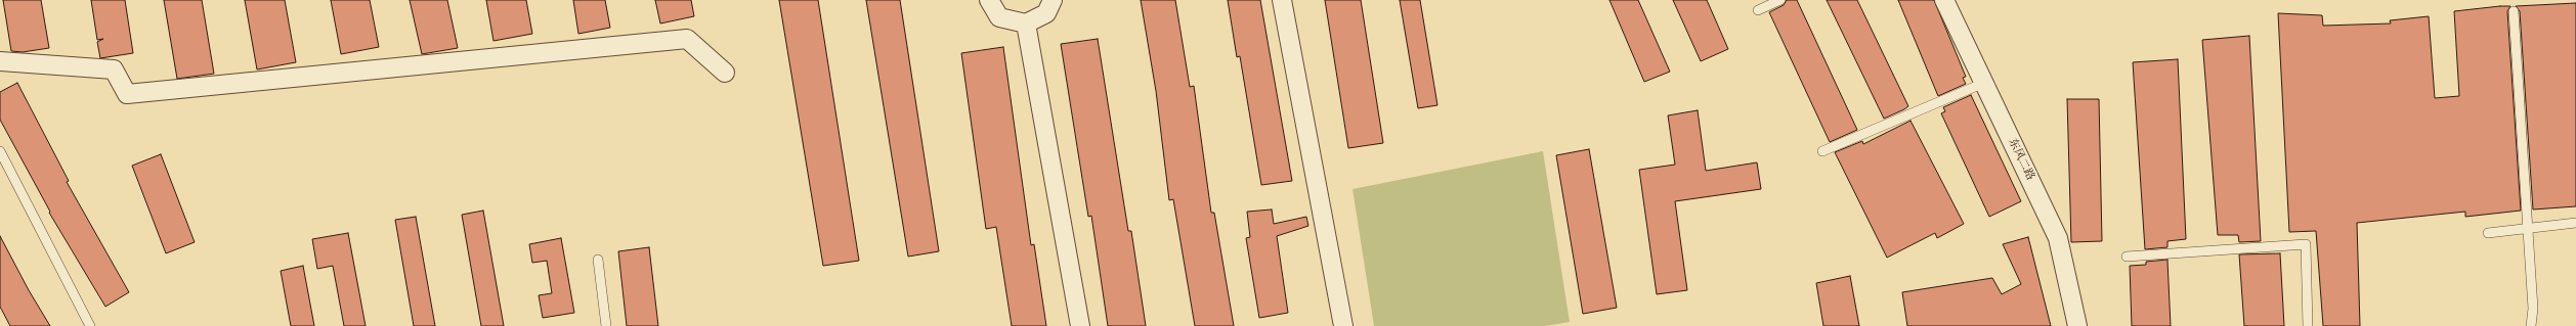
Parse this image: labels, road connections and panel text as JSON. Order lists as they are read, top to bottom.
{
  "streets": {
    "street": ["东风二路"]
  }
}
